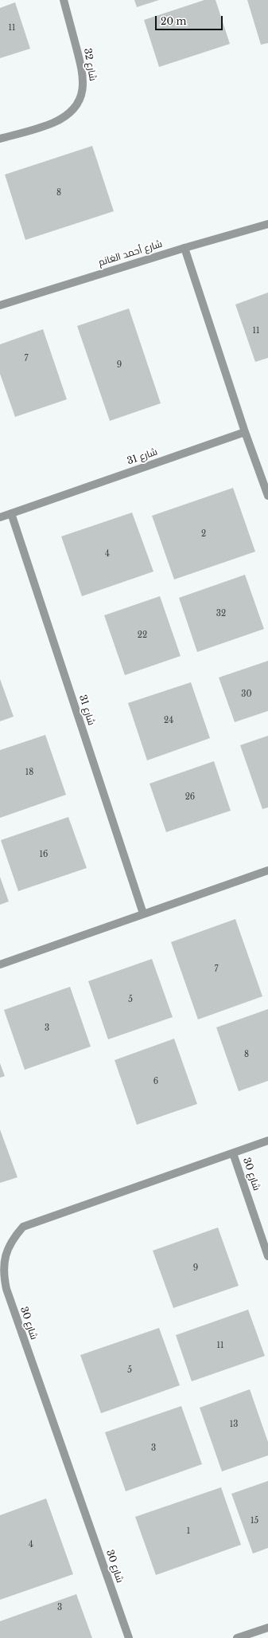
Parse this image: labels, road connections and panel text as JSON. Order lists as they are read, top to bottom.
{
  "streets": {
    "street": [
      "شارع 32",
      "شارع أحمد الغانم",
      "شارع 31",
      "شارع 30"
    ]
  },
  "house_numbers": [
    "11",
    "8",
    "11",
    "7",
    "9",
    "2",
    "4",
    "32",
    "22",
    "30",
    "24",
    "18",
    "26",
    "16",
    "7",
    "5",
    "3",
    "8",
    "6",
    "9",
    "11",
    "5",
    "13",
    "3",
    "15",
    "1",
    "4",
    "3"
  ],
  "scale_bar": "20 m"
}
